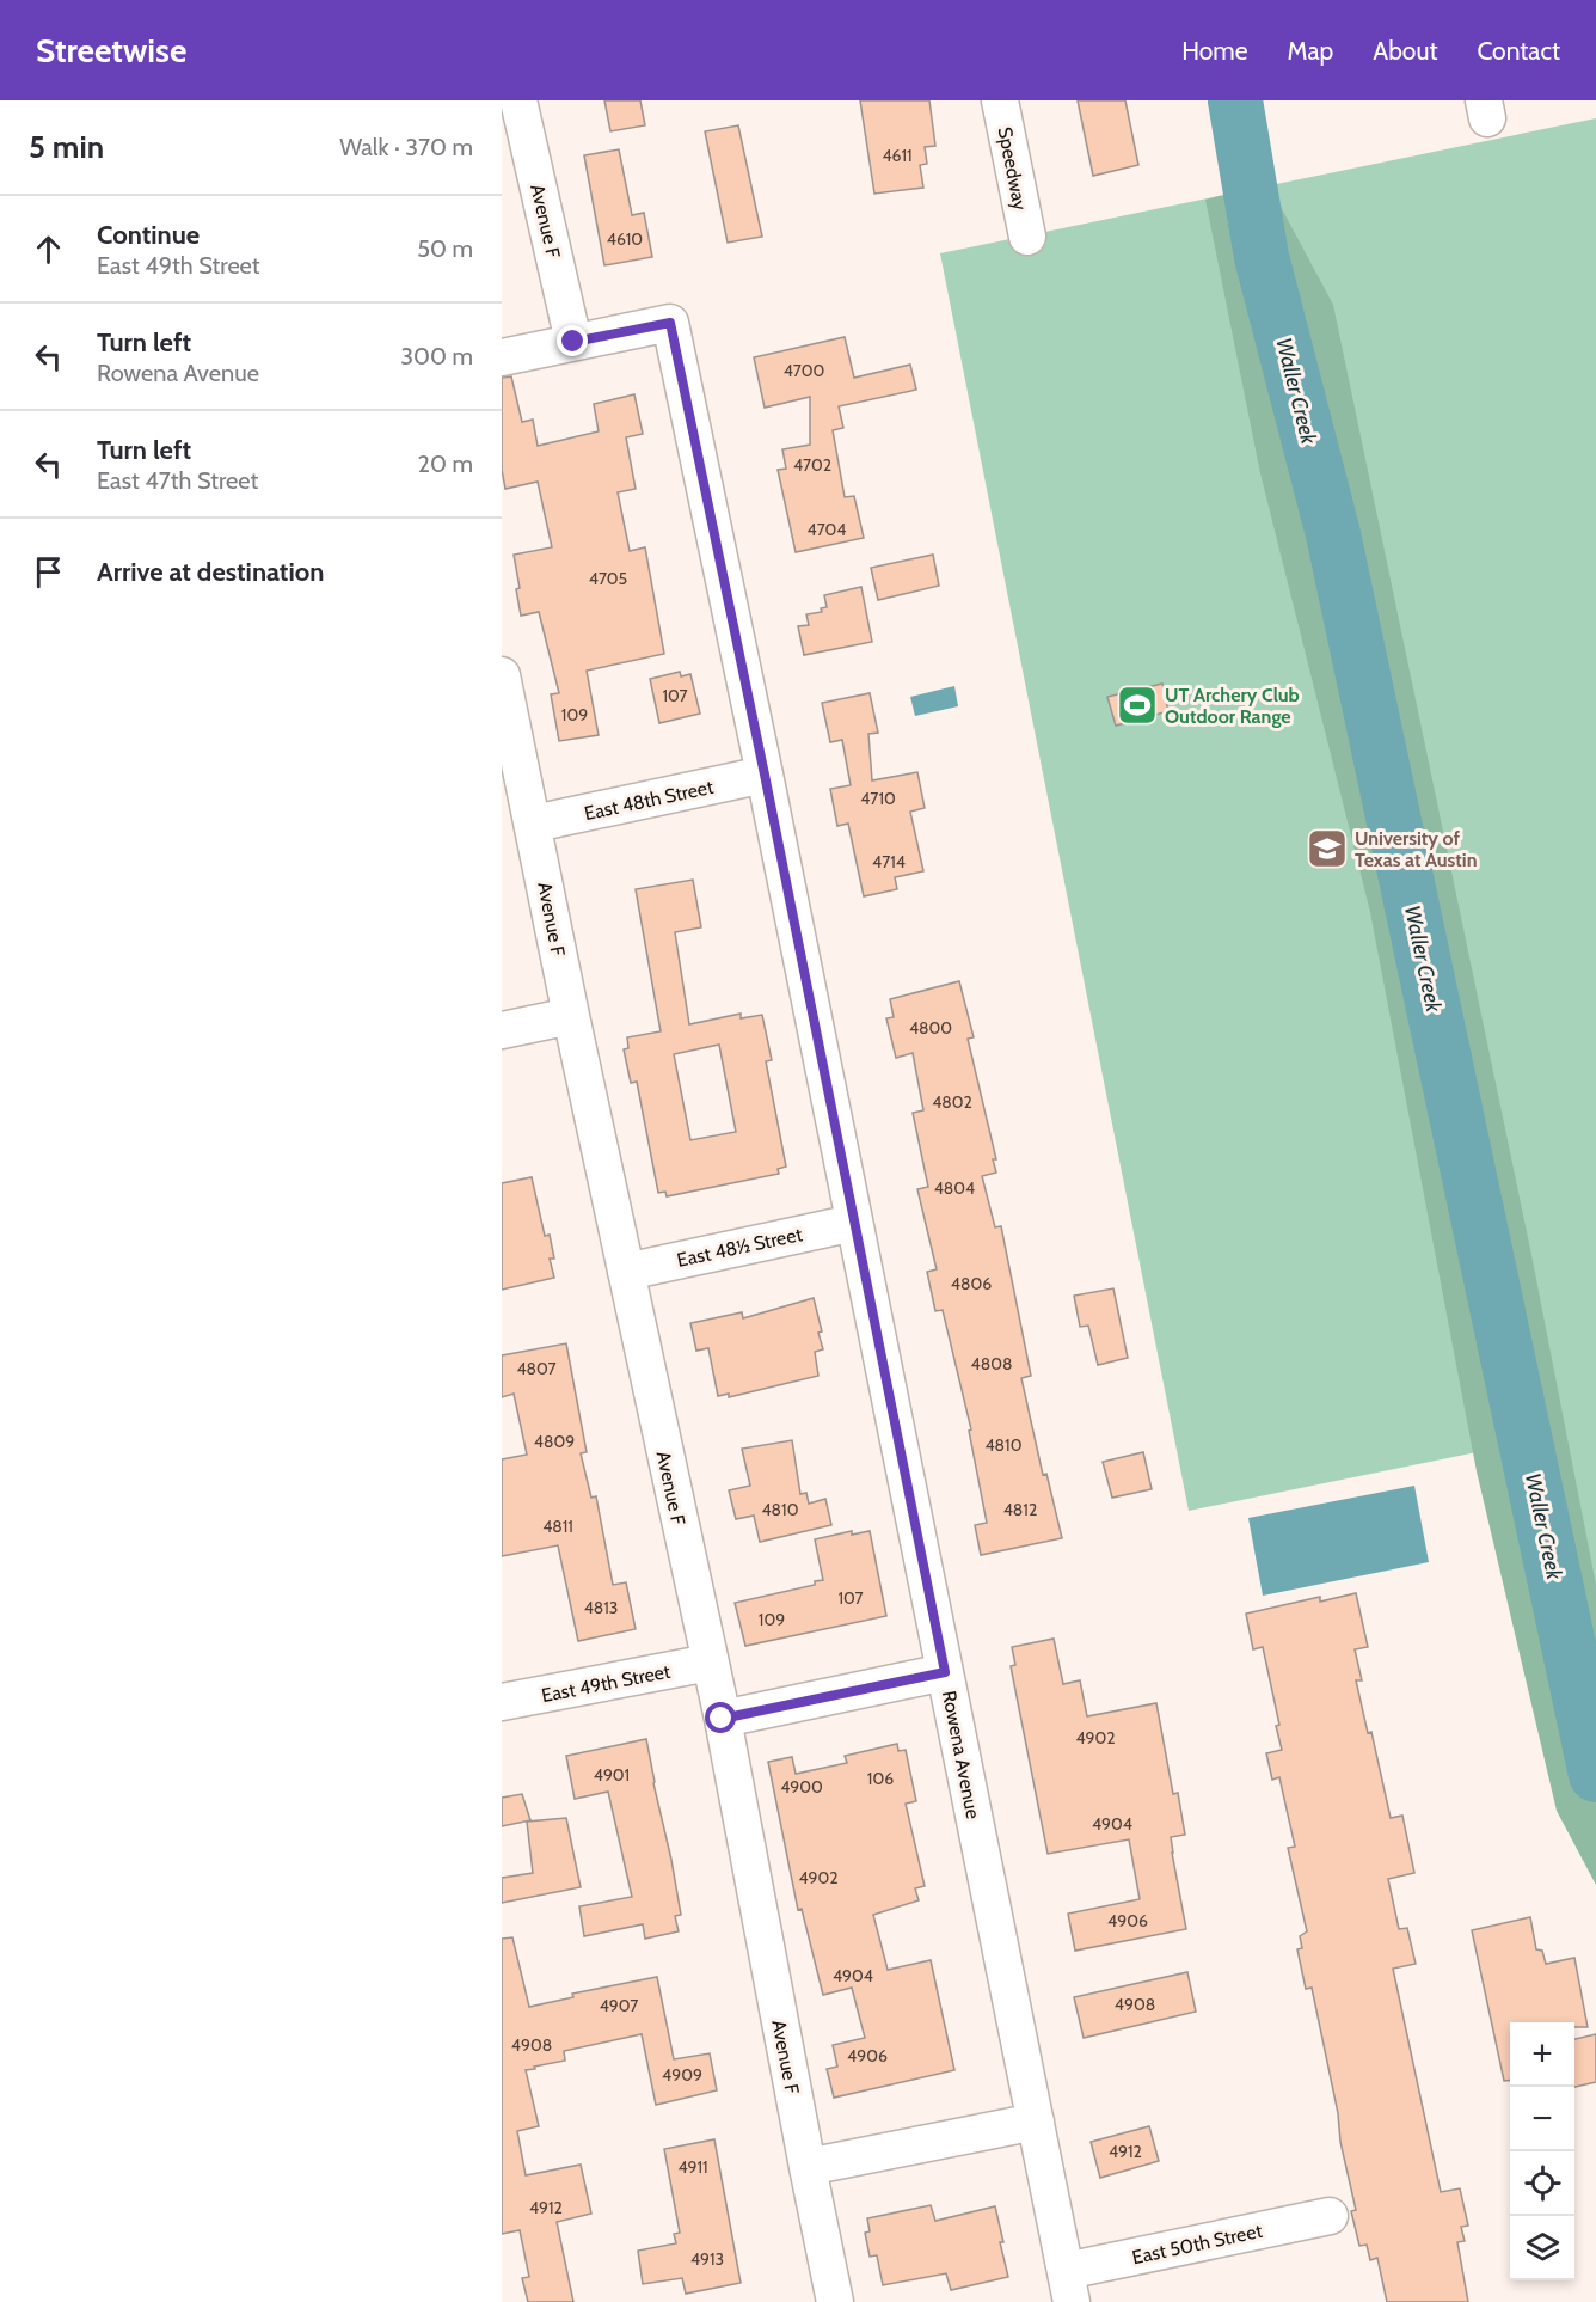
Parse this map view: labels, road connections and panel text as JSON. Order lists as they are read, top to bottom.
{
  "streets": {
    "street": [
      "Speedway",
      "Avenue F",
      "East 48th Street",
      "East 48½ Street",
      "East 49th Street",
      "Rowena Avenue",
      "East 50th Street"
    ]
  },
  "crossings": [
    ["Avenue F", "East 48th Street"],
    ["Avenue F", "East 48½ Street"],
    ["Avenue F", "East 49th Street"],
    ["Avenue F", "Rowena Avenue"],
    ["East 48th Street", "Rowena Avenue"],
    ["East 48½ Street", "Rowena Avenue"],
    ["Rowena Avenue", "East 50th Street"]
  ],
  "water": ["Waller Creek"],
  "places": {
    "sports": ["UT Archery Club Outdoor Range"],
    "school or university": ["University of Texas at Austin"]
  },
  "house_numbers": [
    "4611",
    "4610",
    "4700",
    "4702",
    "4704",
    "4705",
    "107",
    "109",
    "4710",
    "4714",
    "4800",
    "4802",
    "4804",
    "4806",
    "4808",
    "4807",
    "4809",
    "4810",
    "4810",
    "4812",
    "4811",
    "107",
    "4813",
    "109",
    "4902",
    "4901",
    "106",
    "4900",
    "4904",
    "4902",
    "4906",
    "4904",
    "4908",
    "4907",
    "4908",
    "4906",
    "4909",
    "4912",
    "4911",
    "4912",
    "4913"
  ],
  "page": {
    "header": "Streetwise",
    "nav": [
      "Home",
      "Map",
      "About",
      "Contact"
    ],
    "heading": ["5 min", "Walk · 370 m"],
    "list": [
      ["Continue", "East 49th Street", "50 m"],
      ["Turn left", "Rowena Avenue", "300 m"],
      ["Turn left", "East 47th Street", "20 m"],
      "Arrive at destination"
    ],
    "map_buttons": ["+", "−"]
  }
}
